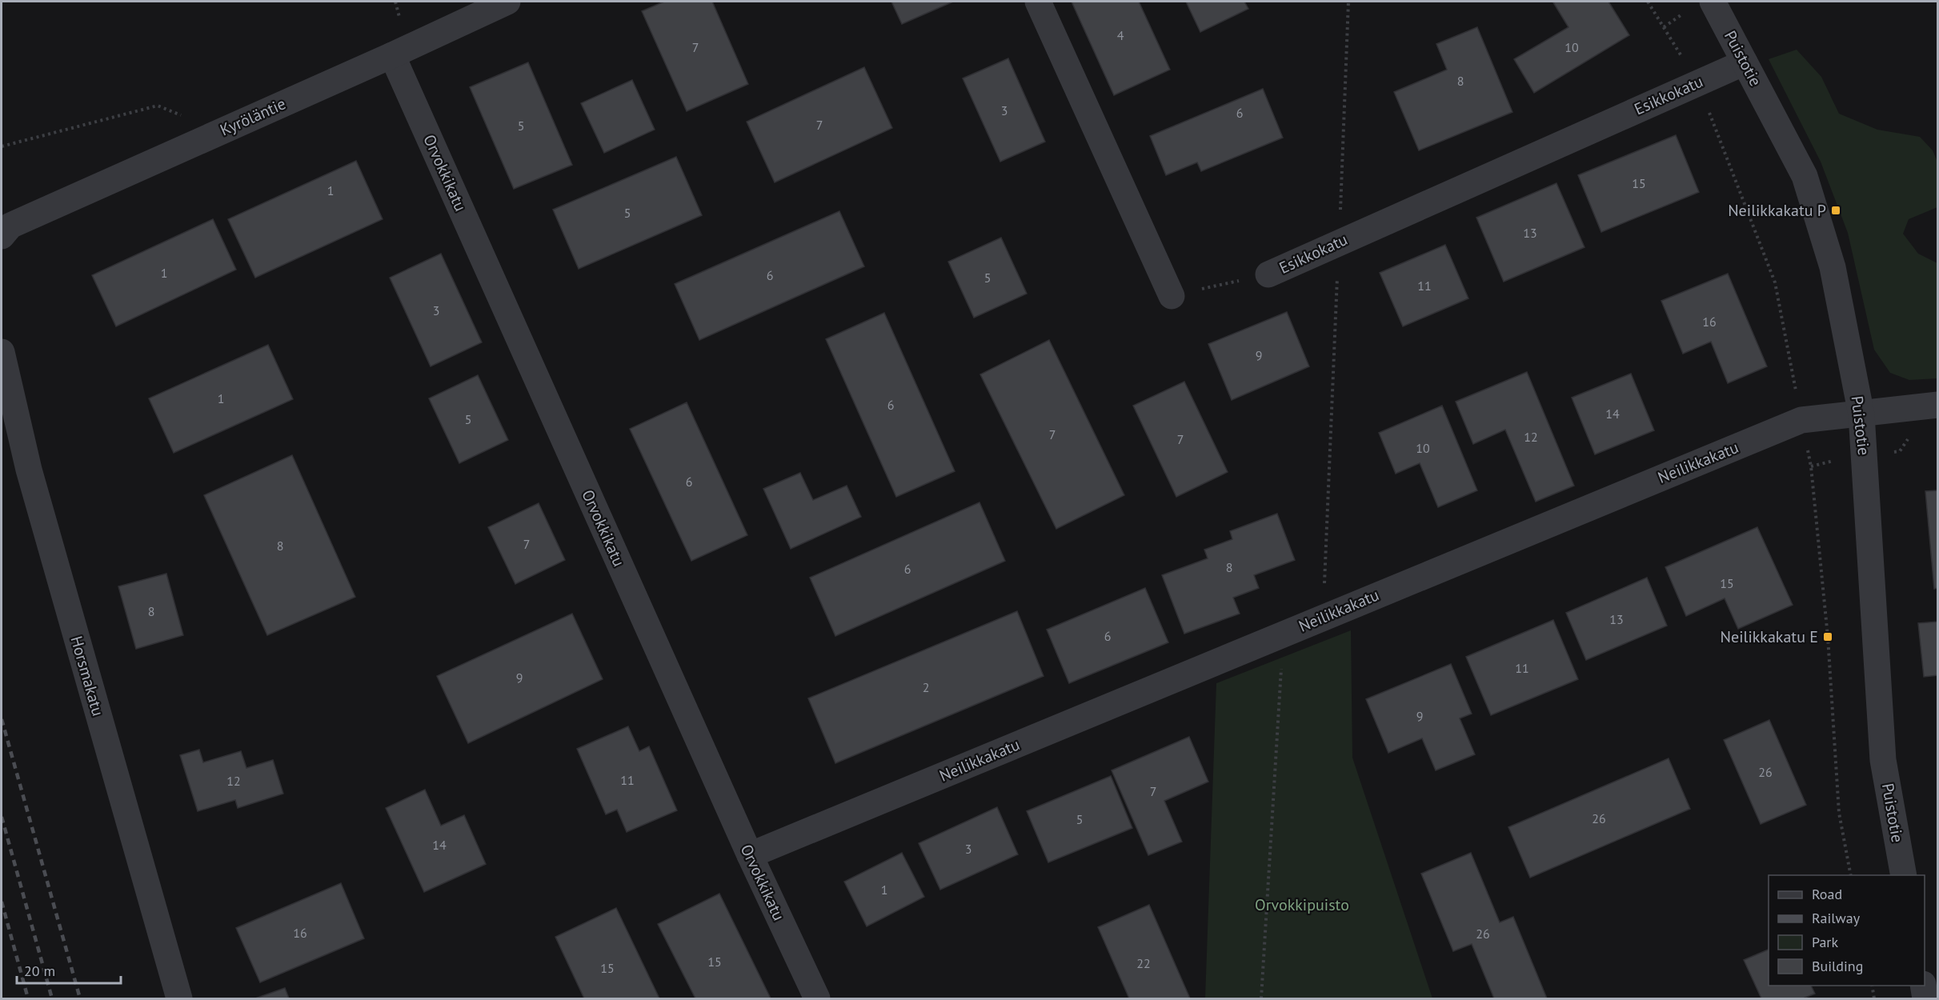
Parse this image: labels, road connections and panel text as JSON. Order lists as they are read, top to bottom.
{
  "streets": {
    "street": [
      "Puistotie",
      "Esikkokatu",
      "Kyröläntie",
      "Orvokkikatu",
      "Neilikkakatu",
      "Horsmakatu"
    ]
  },
  "crossings": [
    ["Puistotie", "Esikkokatu"],
    ["Puistotie", "Neilikkakatu"],
    ["Kyröläntie", "Orvokkikatu"],
    ["Orvokkikatu", "Neilikkakatu"]
  ],
  "parks": ["Orvokkipuisto"],
  "places": {
    "transit": ["Neilikkakatu P", "Neilikkakatu E"]
  },
  "house_numbers": [
    "4",
    "7",
    "10",
    "8",
    "3",
    "6",
    "7",
    "5",
    "15",
    "1",
    "5",
    "13",
    "1",
    "6",
    "5",
    "11",
    "3",
    "16",
    "9",
    "1",
    "6",
    "14",
    "5",
    "7",
    "12",
    "7",
    "10",
    "6",
    "7",
    "8",
    "8",
    "6",
    "15",
    "8",
    "13",
    "6",
    "11",
    "9",
    "2",
    "9",
    "26",
    "11",
    "12",
    "7",
    "26",
    "5",
    "14",
    "3",
    "1",
    "16",
    "26",
    "15",
    "22",
    "15"
  ],
  "legend": [
    "Road",
    "Railway",
    "Park",
    "Building"
  ],
  "scale_bar": "20 m"
}
